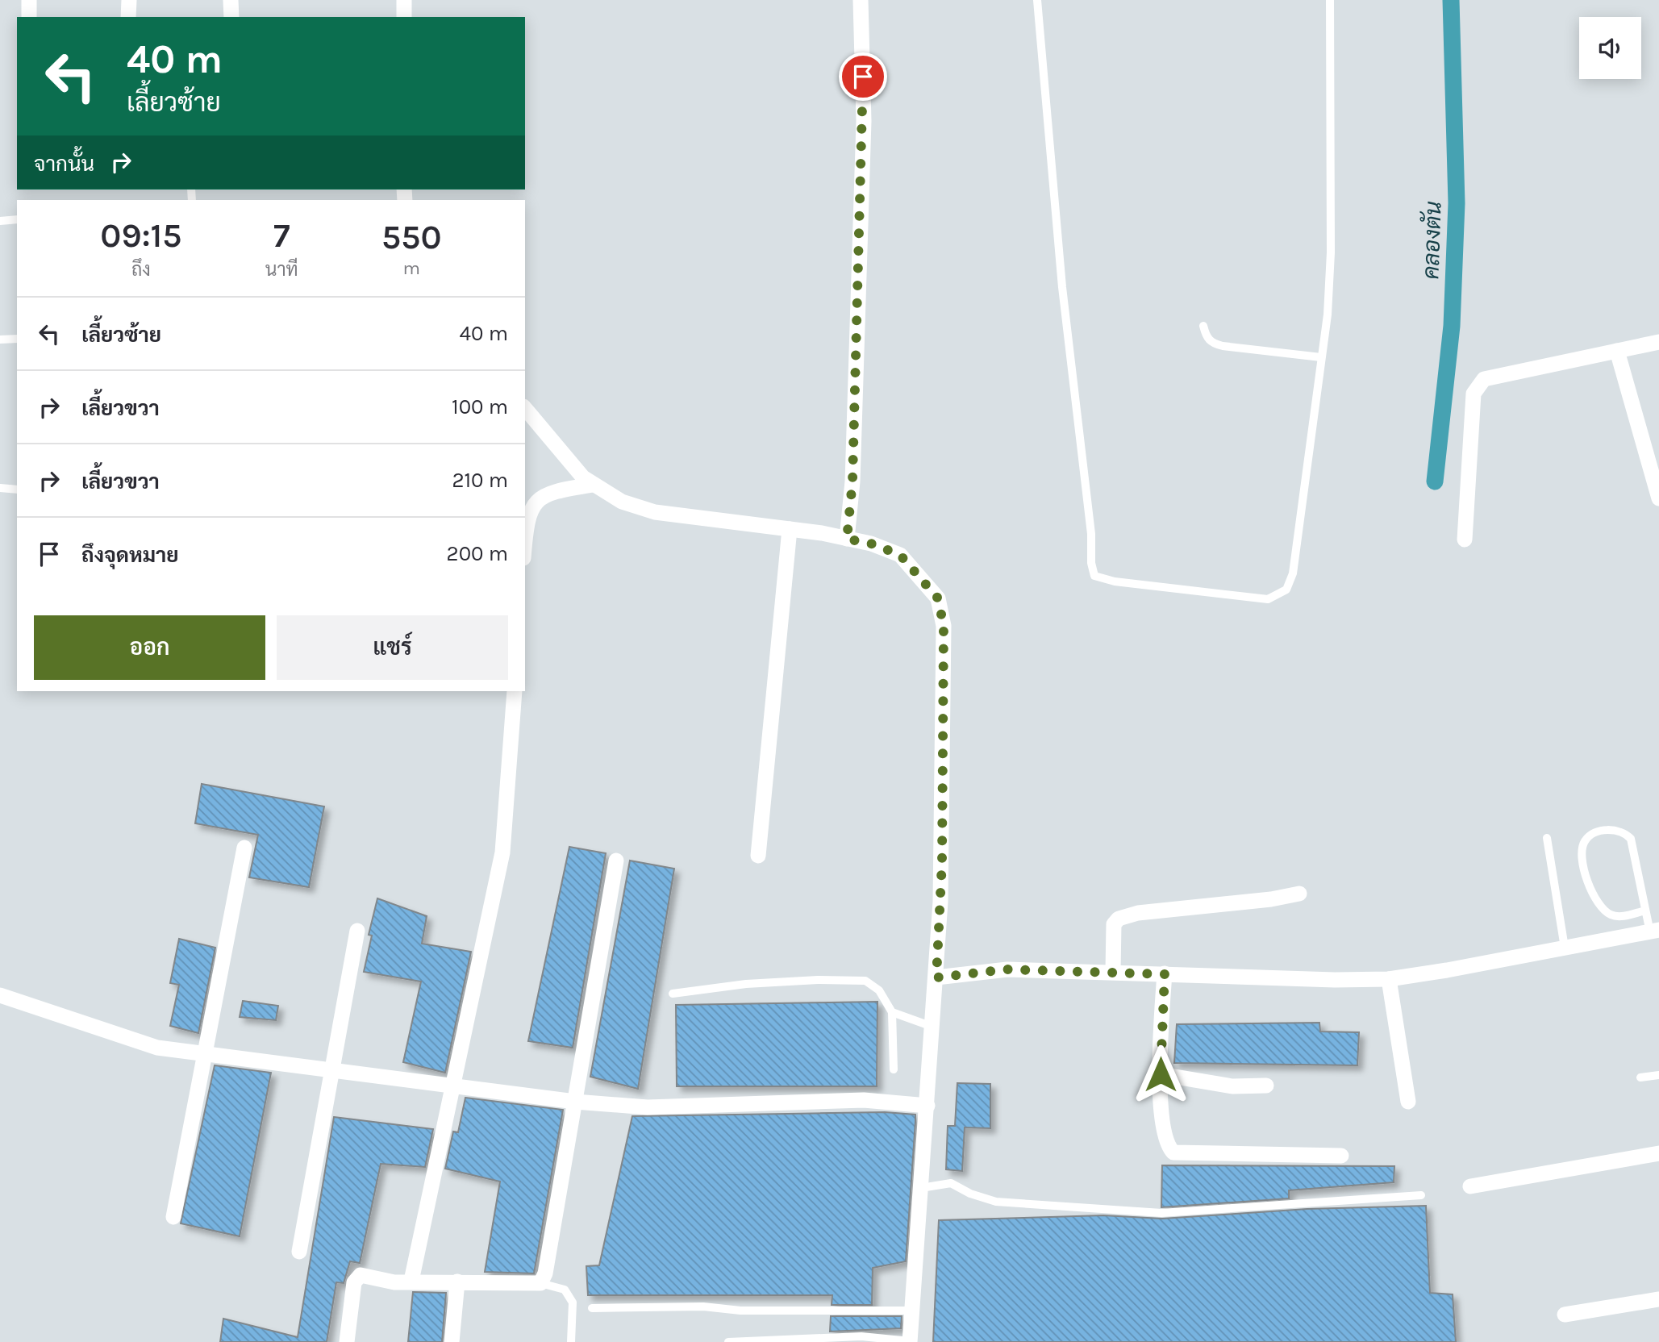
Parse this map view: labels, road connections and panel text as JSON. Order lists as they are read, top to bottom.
{
  "water": ["คลองตัน"],
  "page": {
    "turn": ["40 m", "เลี้ยวซ้าย"],
    "then": "จากนั้น",
    "eta": [
      "09:15",
      "ถึง",
      "7",
      "นาที",
      "550",
      "m"
    ],
    "list": [
      {
        "name": "เลี้ยวซ้าย",
        "value": "40 m"
      },
      {
        "name": "เลี้ยวขวา",
        "value": "100 m"
      },
      {
        "name": "เลี้ยวขวา",
        "value": "210 m"
      },
      {
        "name": "ถึงจุดหมาย",
        "value": "200 m"
      }
    ],
    "buttons": ["ออก", "แชร์"]
  }
}
